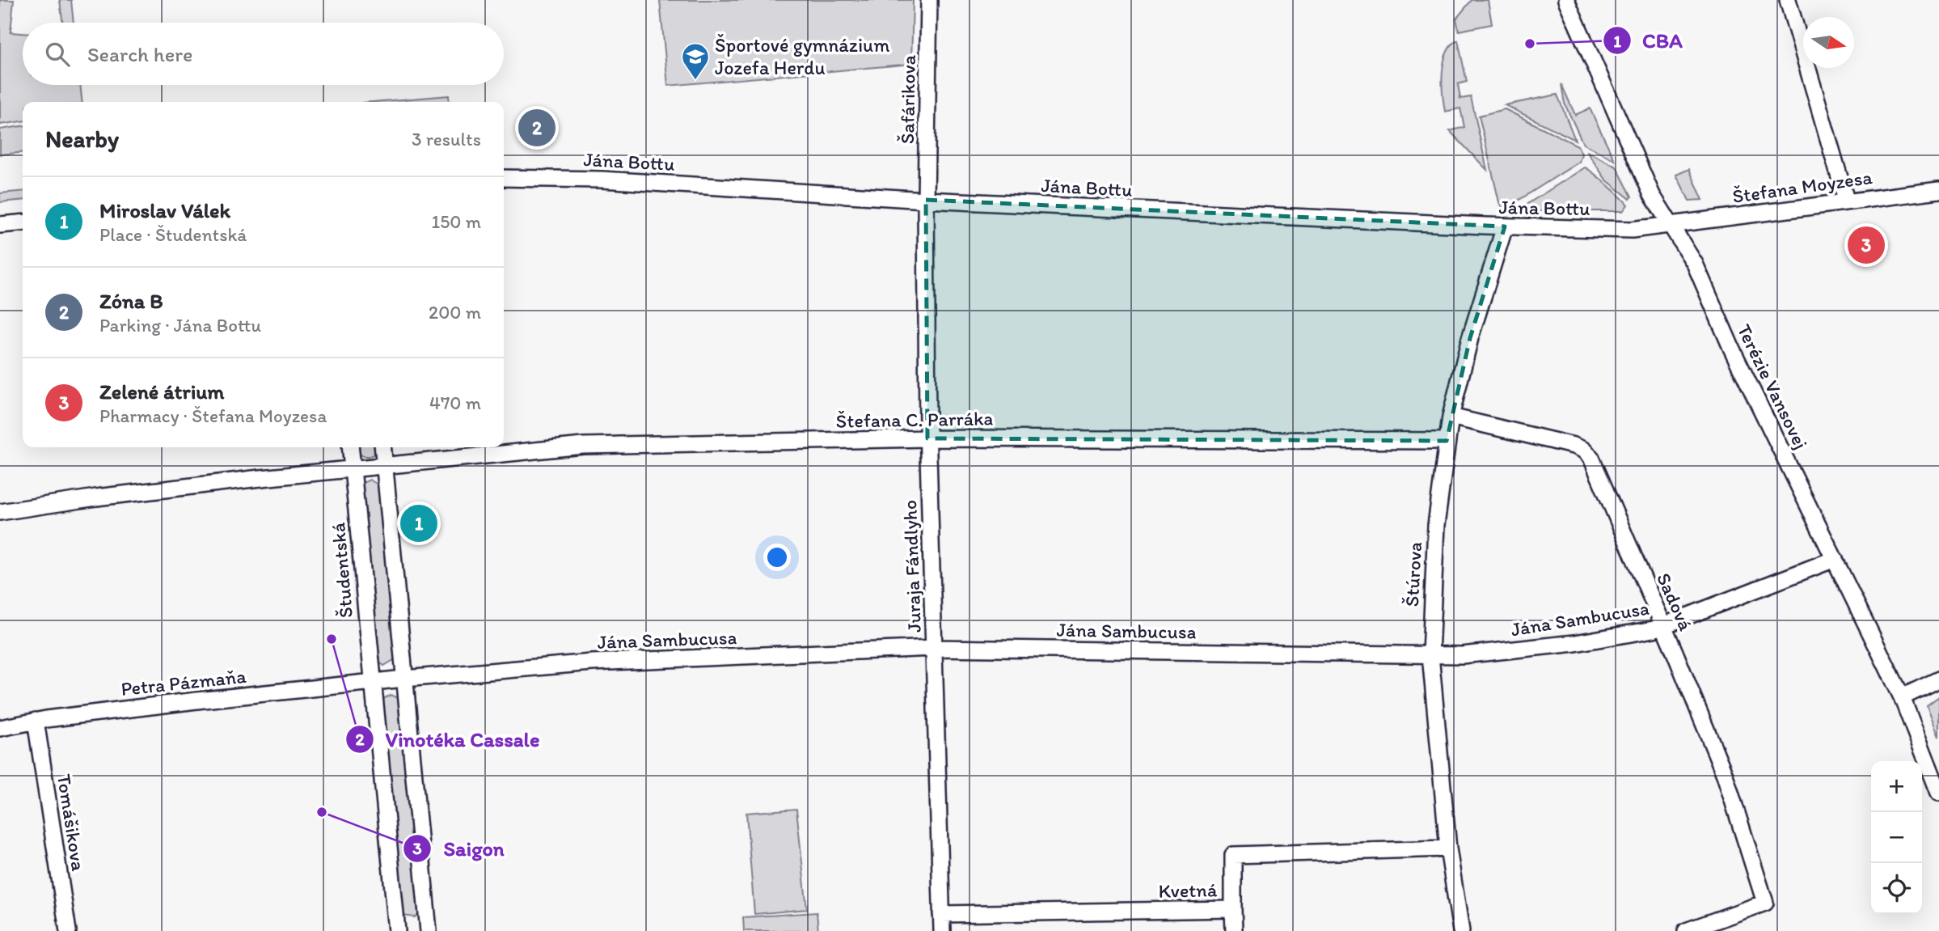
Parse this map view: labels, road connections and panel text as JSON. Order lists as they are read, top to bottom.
{
  "streets": {
    "street": [
      "Šafárikova",
      "Jána Bottu",
      "Štefana Moyzesa",
      "Terézie Vansovej",
      "Štefana C. Parráka",
      "Juraja Fándlyho",
      "Študentská",
      "Štúrova",
      "Sadová",
      "Jána Sambucusa",
      "Petra Pázmaňa",
      "Tomášikova",
      "Kvetná"
    ]
  },
  "crossings": [
    ["Šafárikova", "Jána Bottu"],
    ["Šafárikova", "Juraja Fándlyho"],
    ["Jána Bottu", "Štefana Moyzesa"],
    ["Jána Bottu", "Terézie Vansovej"],
    ["Jána Bottu", "Juraja Fándlyho"],
    ["Jána Bottu", "Štúrova"],
    ["Štefana Moyzesa", "Terézie Vansovej"],
    ["Terézie Vansovej", "Jána Sambucusa"],
    ["Štefana C. Parráka", "Juraja Fándlyho"],
    ["Štefana C. Parráka", "Študentská"],
    ["Štefana C. Parráka", "Štúrova"],
    ["Juraja Fándlyho", "Jána Sambucusa"],
    ["Juraja Fándlyho", "Kvetná"],
    ["Študentská", "Jána Sambucusa"],
    ["Študentská", "Petra Pázmaňa"],
    ["Štúrova", "Sadová"],
    ["Štúrova", "Jána Sambucusa"],
    ["Štúrova", "Kvetná"],
    ["Sadová", "Jána Sambucusa"],
    ["Jána Sambucusa", "Petra Pázmaňa"],
    ["Petra Pázmaňa", "Tomášikova"]
  ],
  "places": {
    "other": ["CBA", "Vinotéka Cassale", "Saigon"],
    "school or university": ["Športové gymnázium Jozefa Herdu"]
  },
  "north": "right",
  "page": {
    "search": "Search here",
    "heading": ["Nearby", "3 results"],
    "pins": ["2", "3", "1"],
    "list": [
      {
        "mark": "1",
        "name": "Miroslav Válek",
        "note": "Place · Študentská",
        "value": "150 m"
      },
      {
        "mark": "2",
        "name": "Zóna B",
        "note": "Parking · Jána Bottu",
        "value": "200 m"
      },
      {
        "mark": "3",
        "name": "Zelené átrium",
        "note": "Pharmacy · Štefana Moyzesa",
        "value": "470 m"
      }
    ],
    "map_buttons": ["+", "−"]
  }
}
